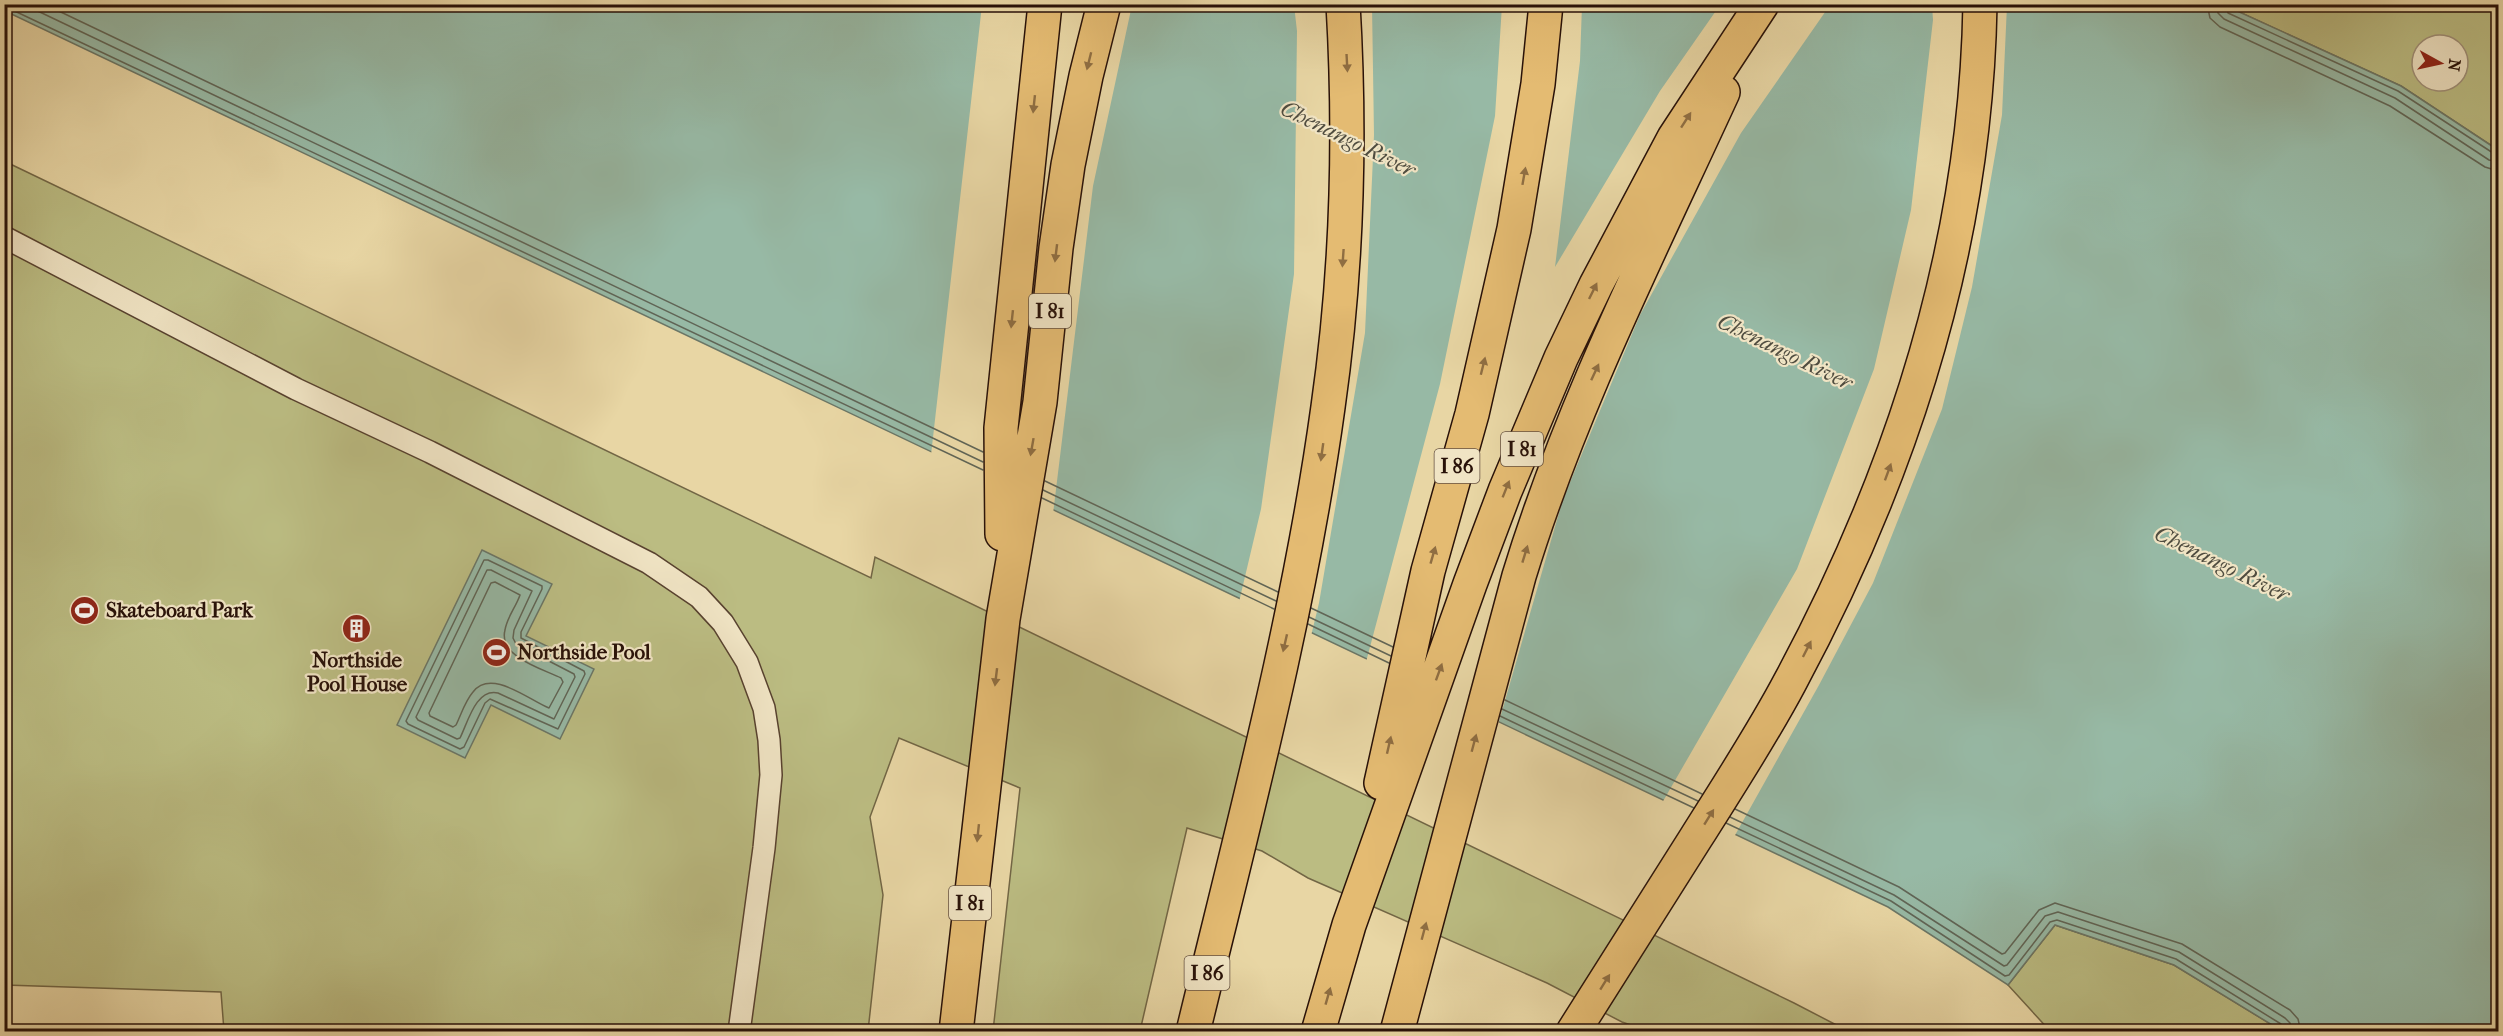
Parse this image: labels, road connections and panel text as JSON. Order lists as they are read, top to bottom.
{
  "streets": {
    "highway": ["I 81", "I 86"]
  },
  "crossings": [
    ["I 81", "I 86"]
  ],
  "water": ["Chenango River"],
  "places": {
    "sports": ["Skateboard Park", "Northside Pool"],
    "building": ["Northside Pool House"]
  },
  "north": "right"
}
